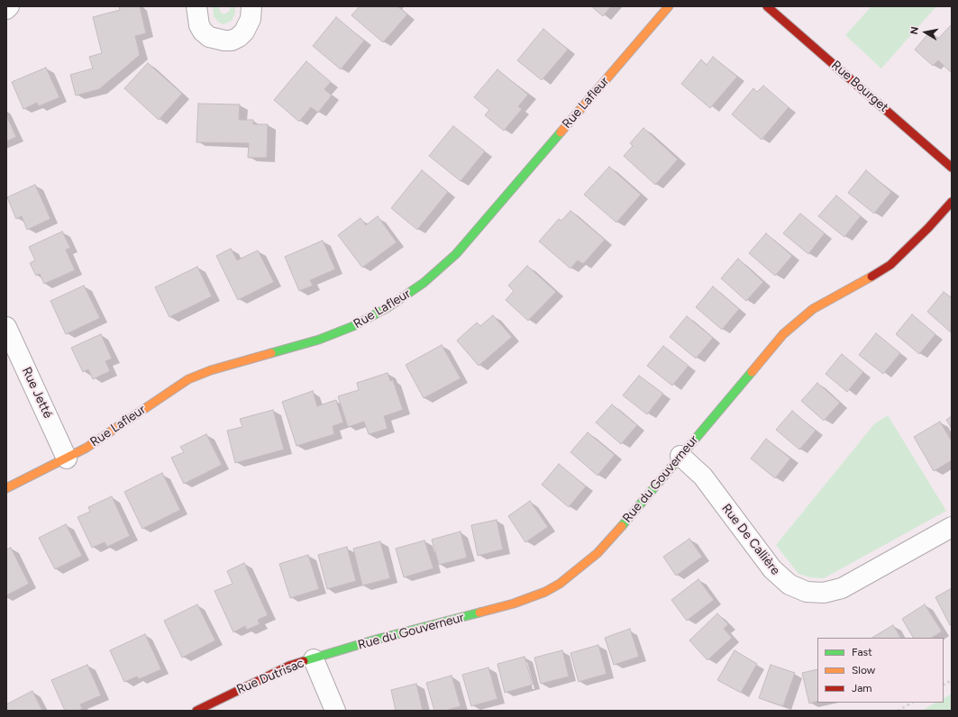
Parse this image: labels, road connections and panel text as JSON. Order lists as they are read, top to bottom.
{
  "streets": {
    "street": [
      "Rue Bourget",
      "Rue Lafleur",
      "Rue Jetté",
      "Rue du Gouverneur",
      "Rue De Callière",
      "Rue Dutrisac"
    ]
  },
  "crossings": [
    ["Rue Lafleur", "Rue Jetté"],
    ["Rue du Gouverneur", "Rue De Callière"],
    ["Rue du Gouverneur", "Rue Dutrisac"]
  ],
  "legend": ["Fast", "Slow", "Jam"],
  "north": "left"
}
